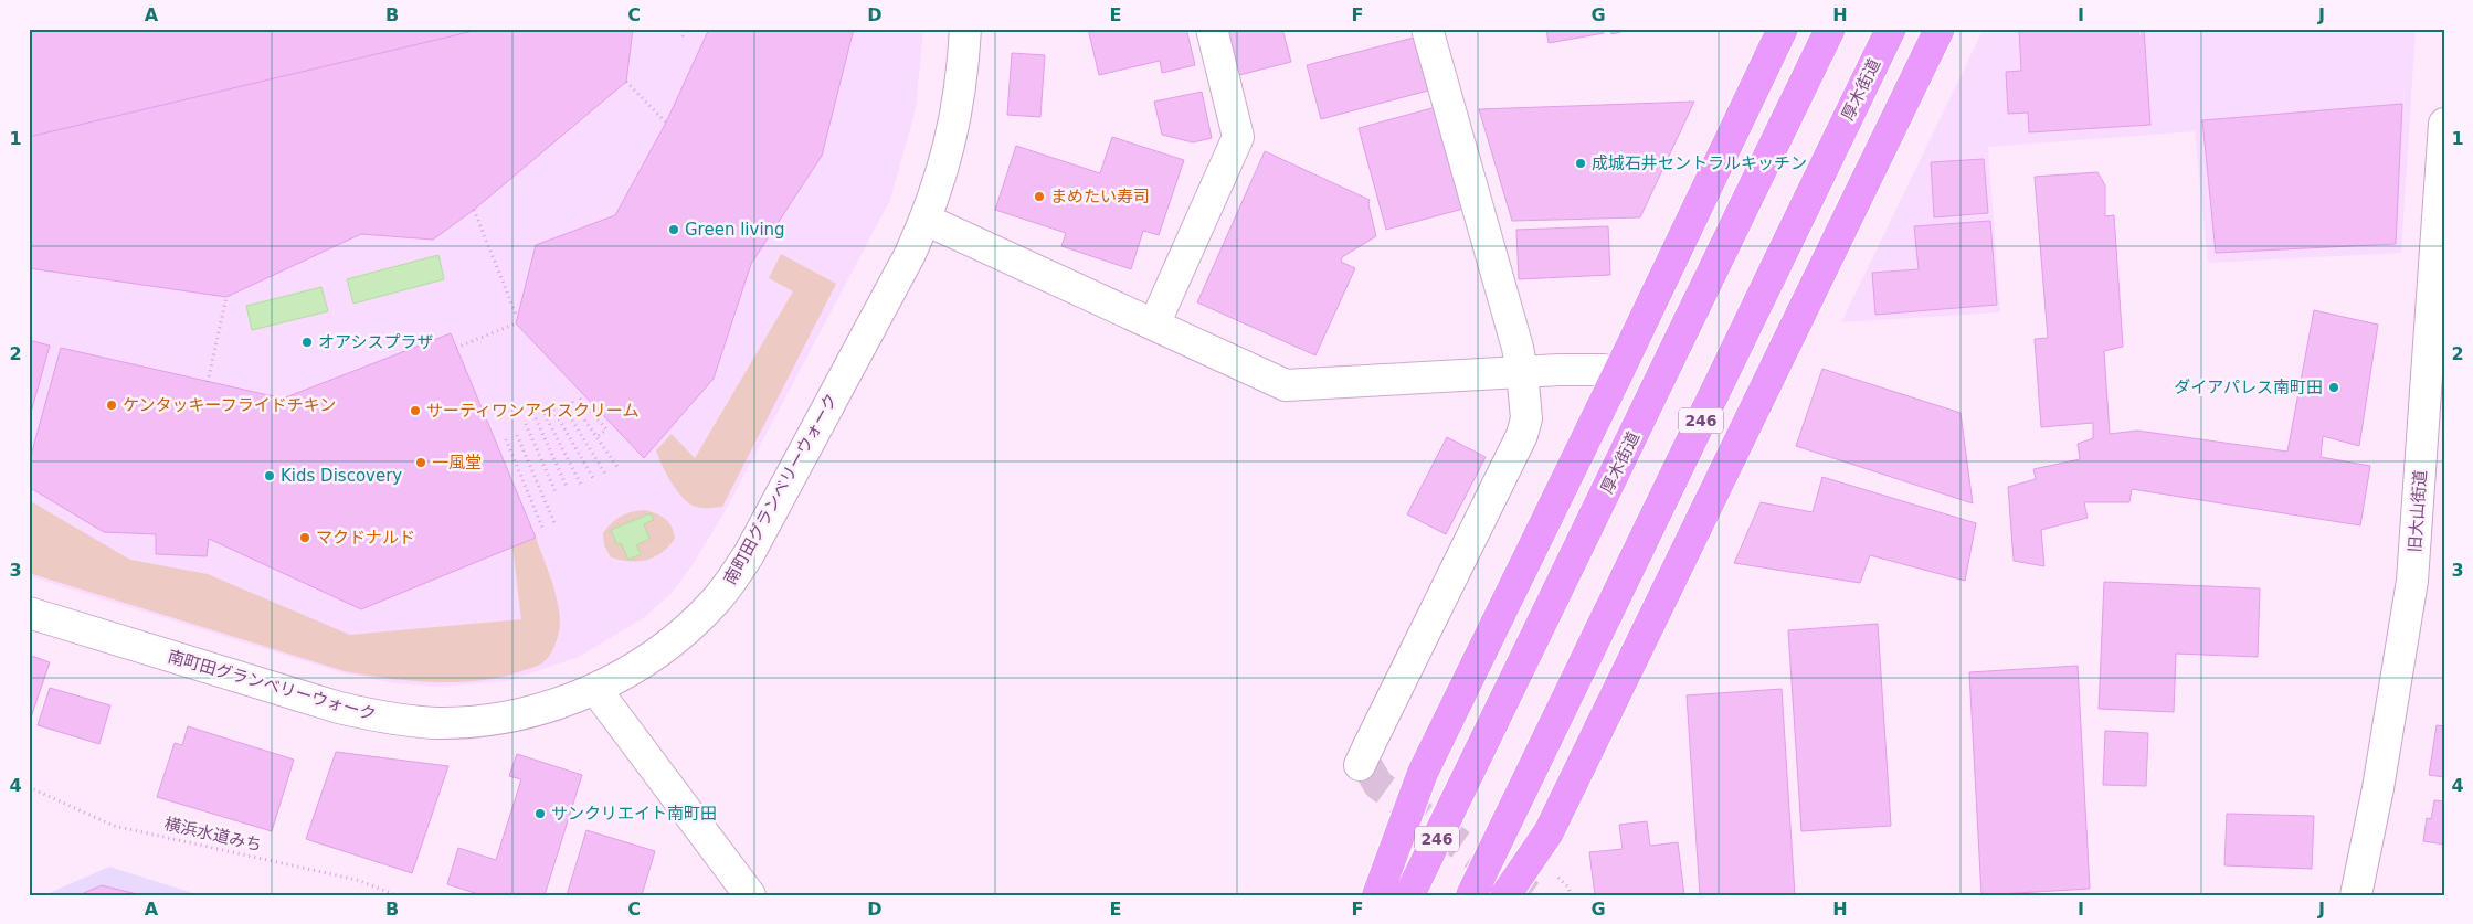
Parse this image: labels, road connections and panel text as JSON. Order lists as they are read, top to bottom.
{
  "streets": {
    "highway": ["厚木街道", "246"],
    "street": ["南町田グランベリーウォーク", "旧大山街道"],
    "path": ["横浜水道みち"]
  },
  "places": [
    "成城石井セントラルキッチン",
    "まめたい寿司",
    "Green living",
    "オアシスプラザ",
    "ダイアパレス南町田",
    "ケンタッキーフライドチキン",
    "サーティワンアイスクリーム",
    "一風堂",
    "Kids Discovery",
    "マクドナルド",
    "サンクリエイト南町田"
  ],
  "grid": {
    "columns": [
      "A",
      "B",
      "C",
      "D",
      "E",
      "F",
      "G",
      "H",
      "I",
      "J"
    ],
    "rows": [
      "1",
      "2",
      "3",
      "4"
    ]
  }
}
